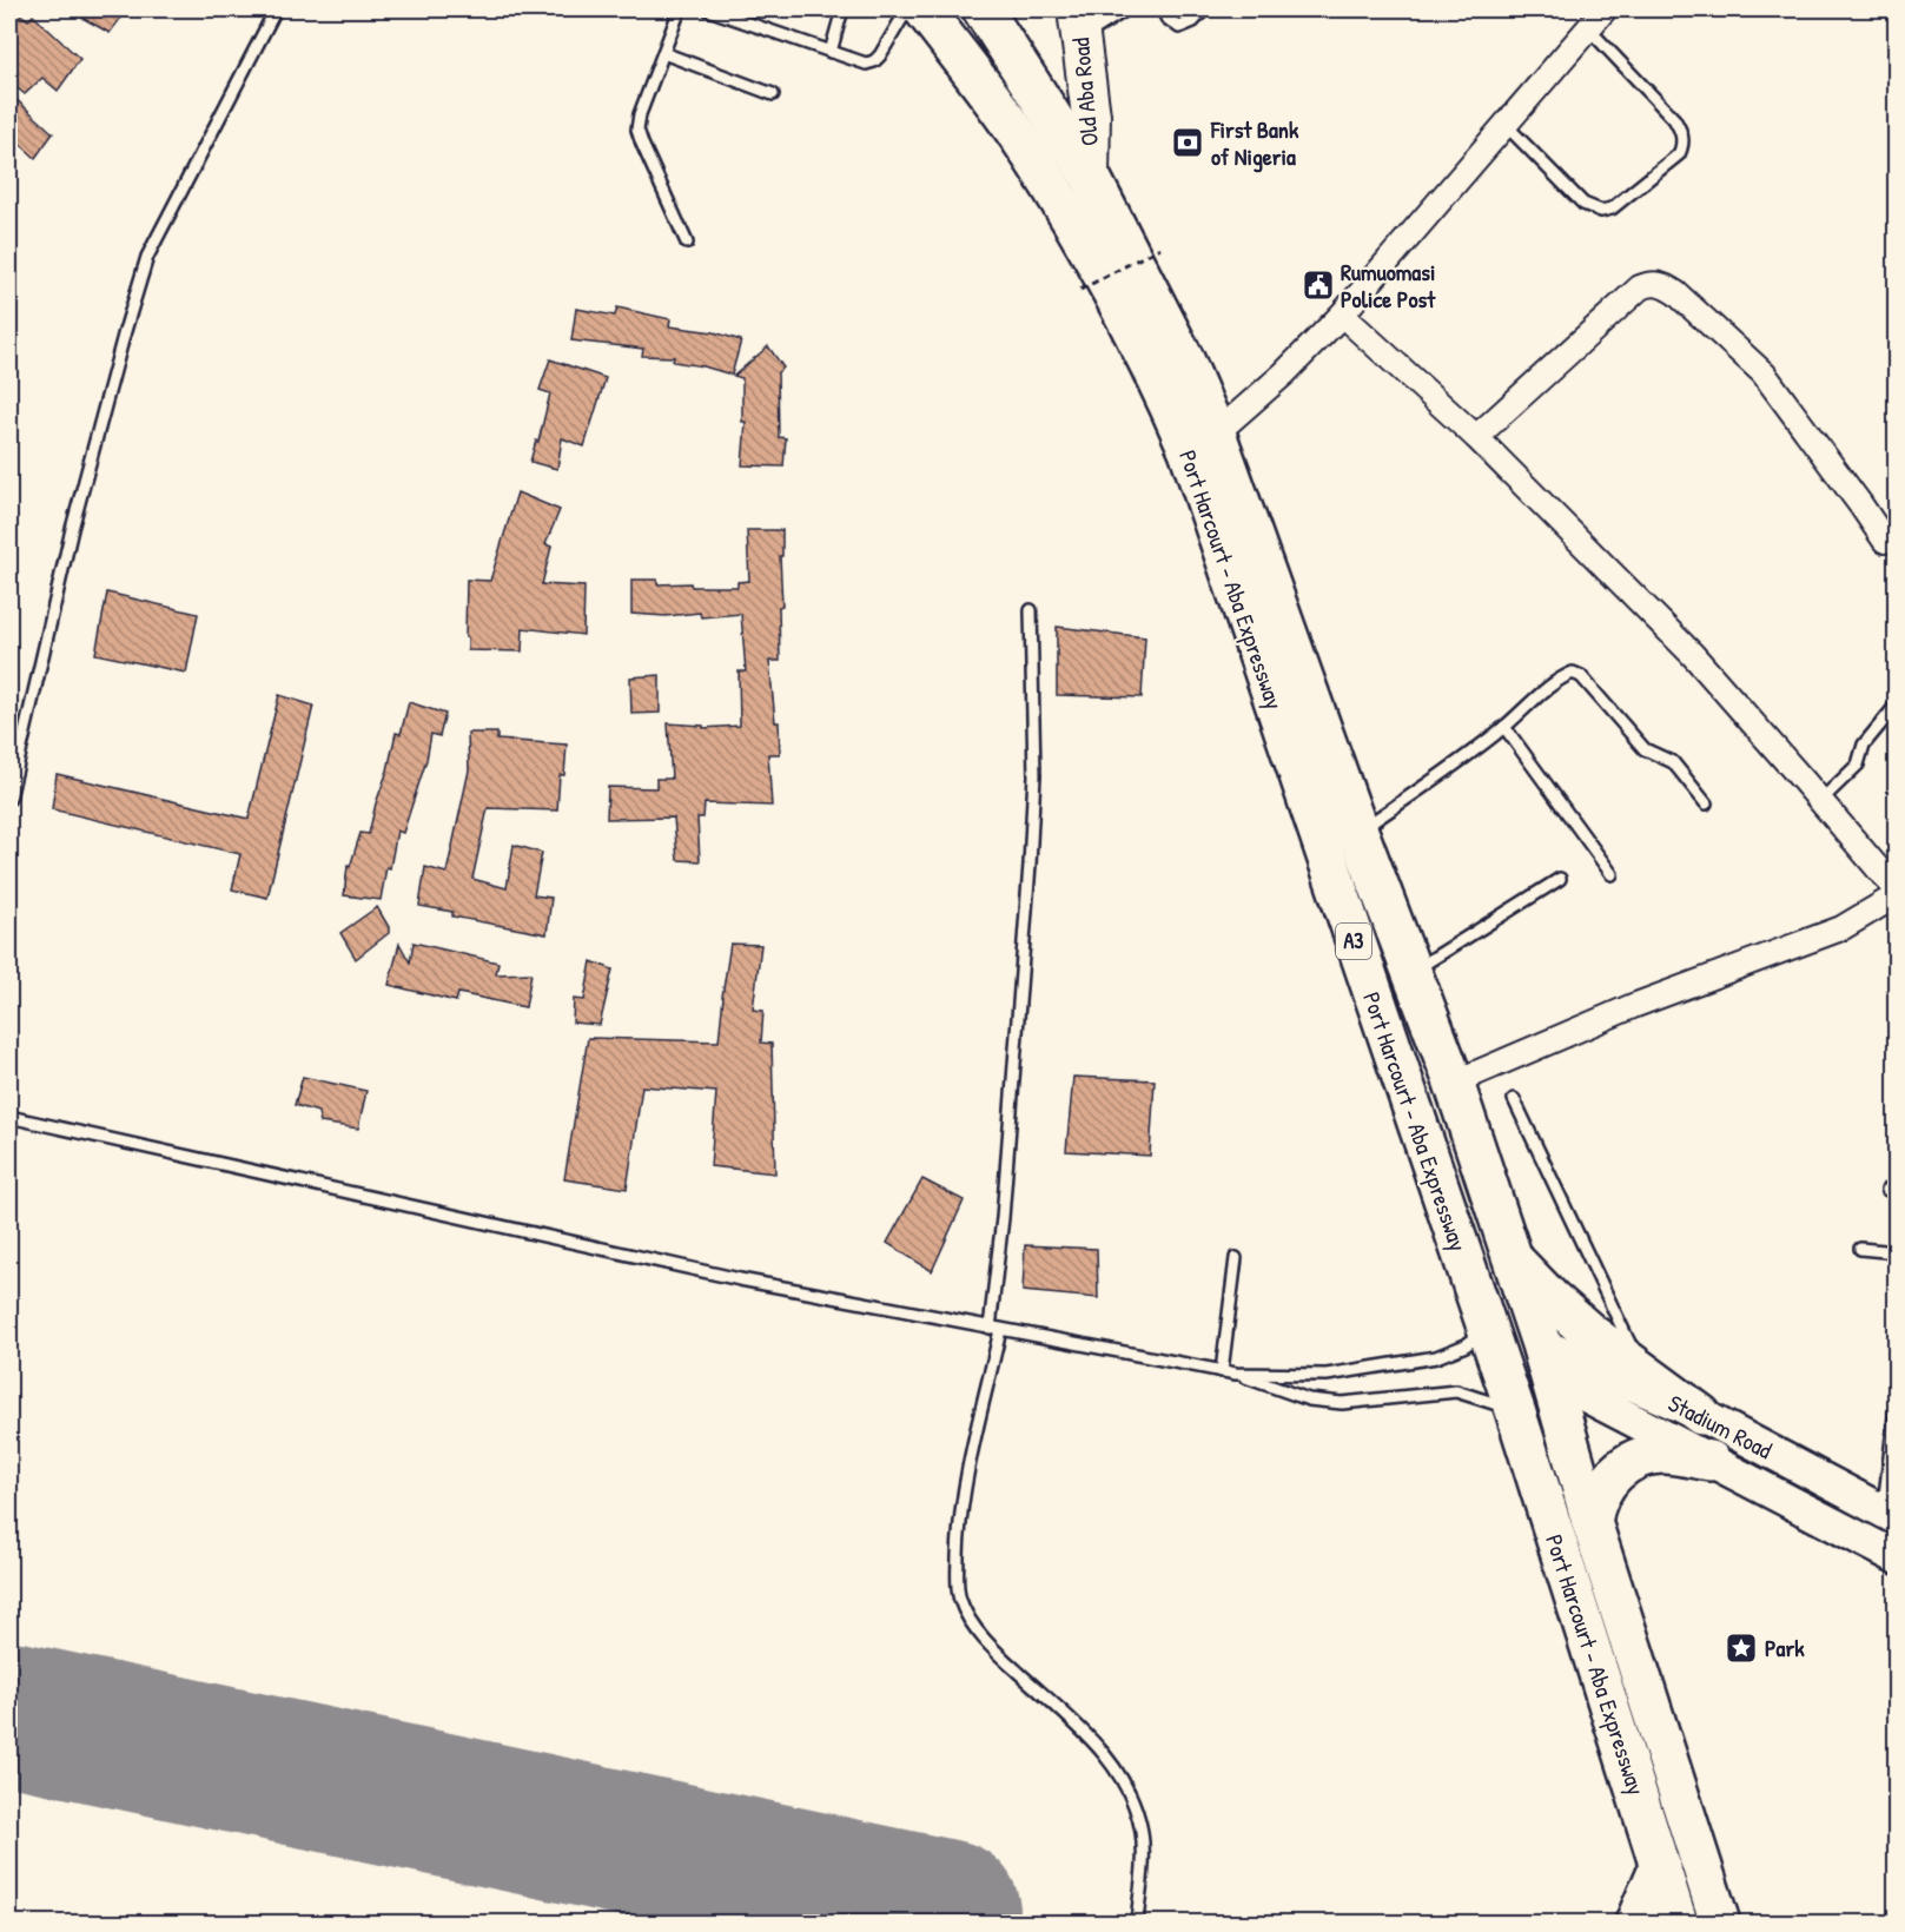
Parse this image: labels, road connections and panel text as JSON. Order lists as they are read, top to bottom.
{
  "streets": {
    "highway": ["Port Harcourt - Aba Expressway", "A3"],
    "main road": ["Old Aba Road", "Stadium Road"]
  },
  "crossings": [
    ["Old Aba Road", "Port Harcourt - Aba Expressway"],
    ["Port Harcourt - Aba Expressway", "Stadium Road"]
  ],
  "places": {
    "bank": ["First Bank of Nigeria"],
    "public building": ["Rumuomasi Police Post"],
    "place": ["Park"]
  }
}
